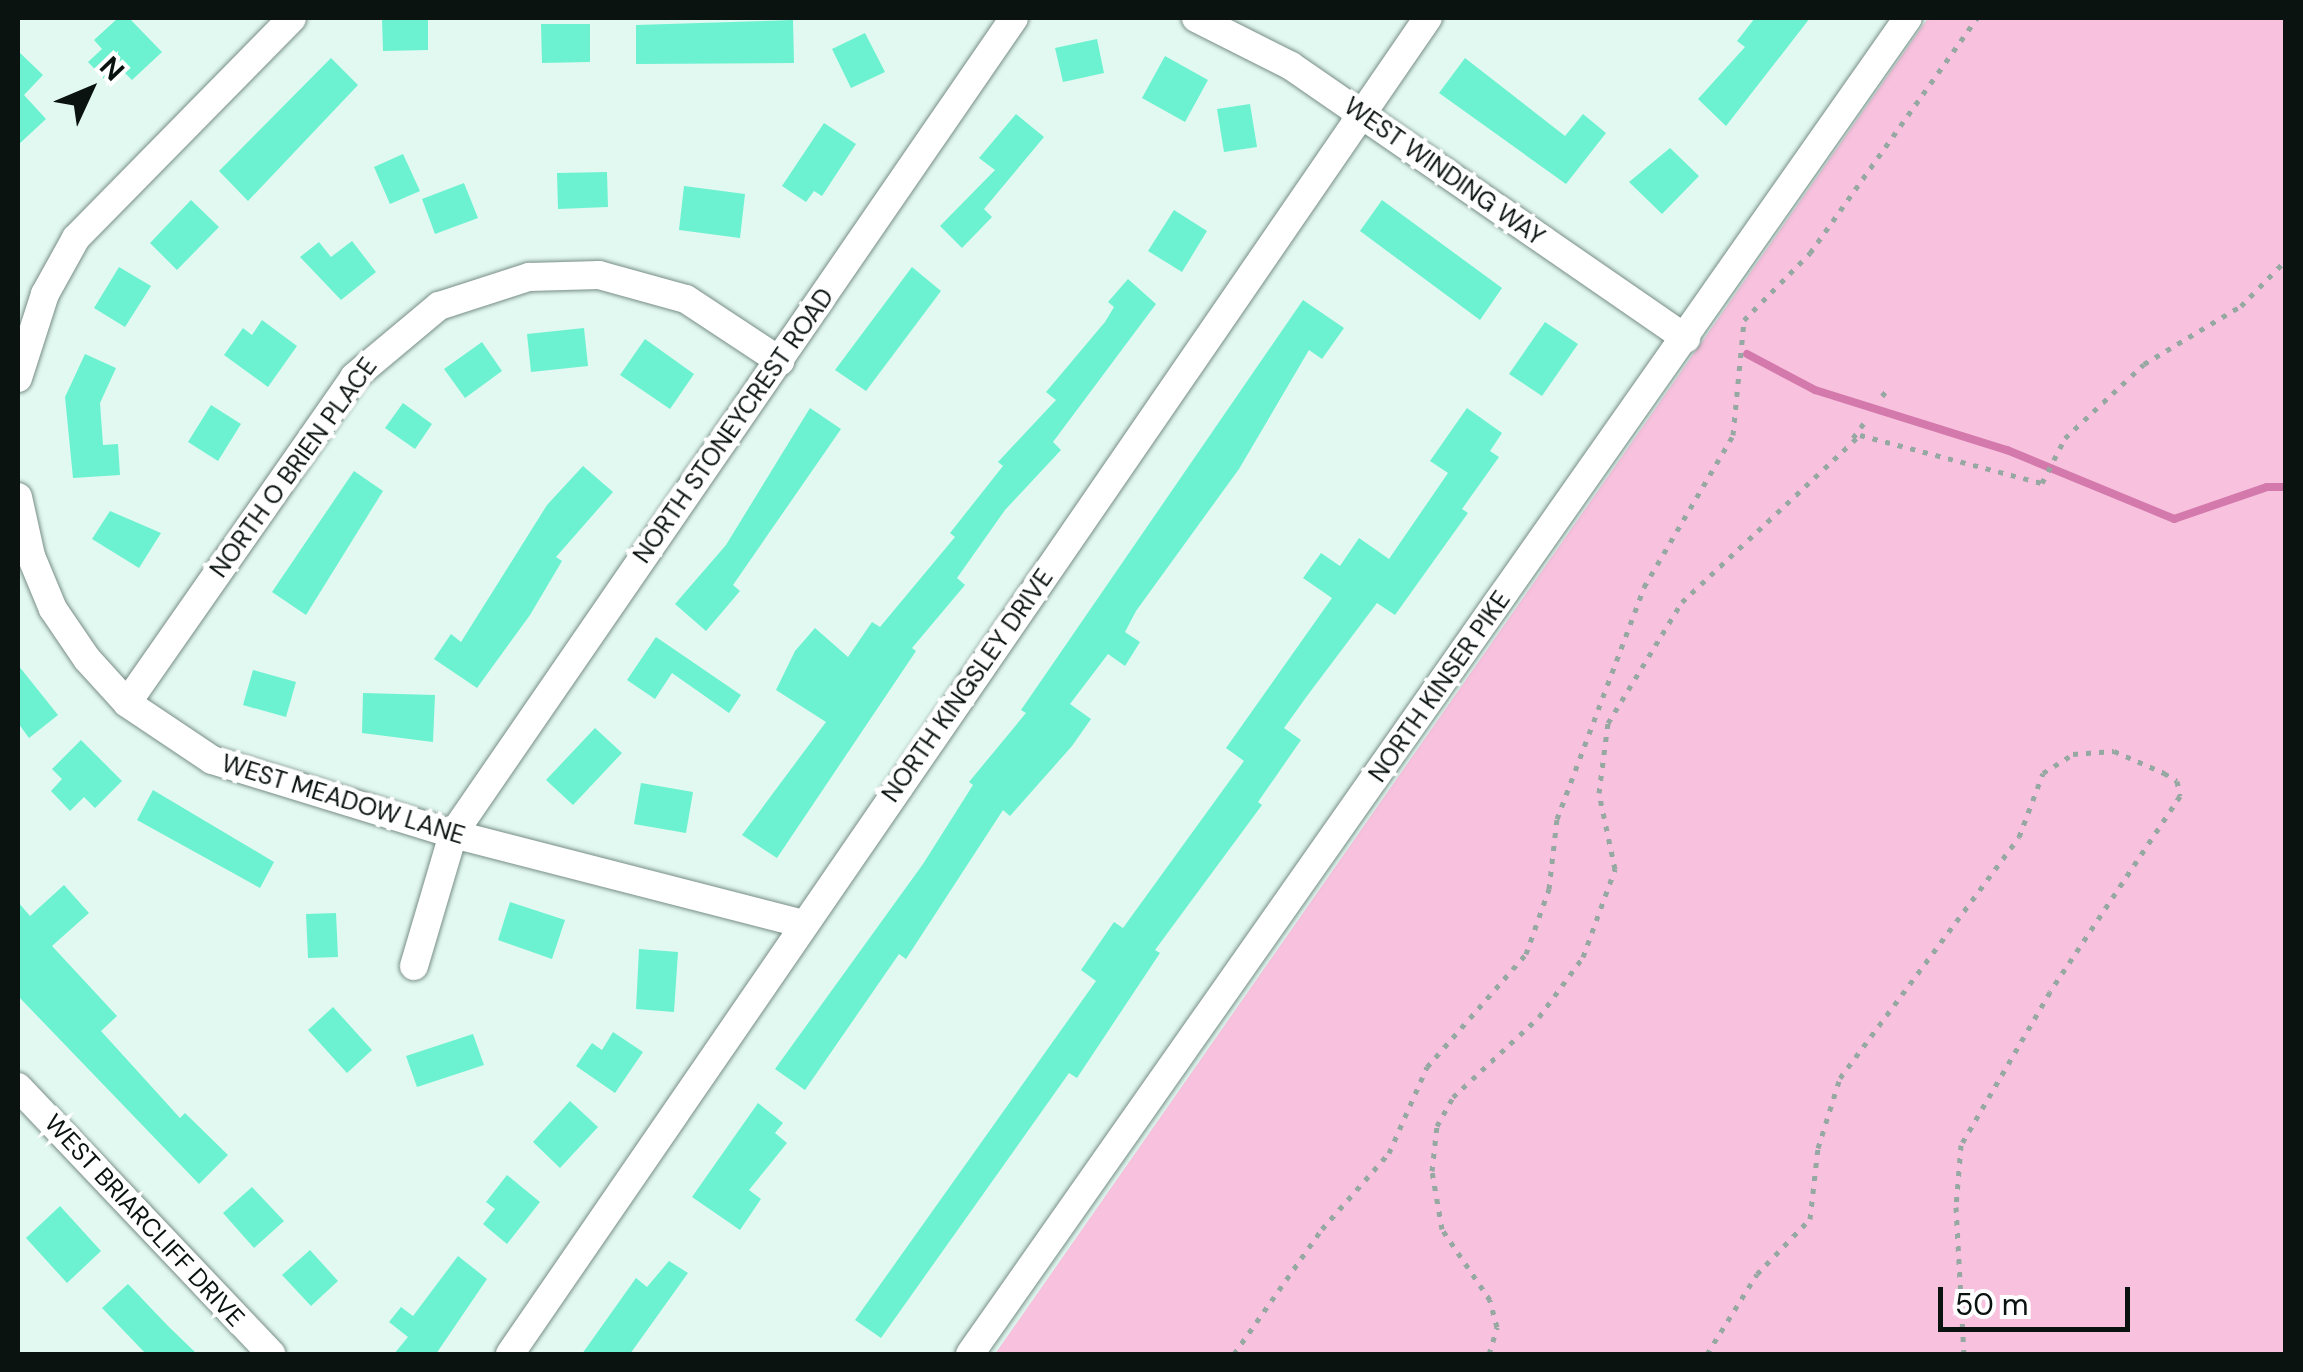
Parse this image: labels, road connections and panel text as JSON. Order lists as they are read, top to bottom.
{
  "streets": {
    "street": [
      "WEST WINDING WAY",
      "NORTH STONEYCREST ROAD",
      "NORTH O BRIEN PLACE",
      "NORTH KINGSLEY DRIVE",
      "NORTH KINSER PIKE",
      "WEST MEADOW LANE",
      "WEST BRIARCLIFF DRIVE"
    ]
  },
  "crossings": [
    ["WEST WINDING WAY", "NORTH KINGSLEY DRIVE"],
    ["WEST WINDING WAY", "NORTH KINSER PIKE"],
    ["NORTH STONEYCREST ROAD", "NORTH O BRIEN PLACE"],
    ["NORTH STONEYCREST ROAD", "WEST MEADOW LANE"],
    ["NORTH O BRIEN PLACE", "WEST MEADOW LANE"],
    ["NORTH KINGSLEY DRIVE", "WEST MEADOW LANE"]
  ],
  "scale_bar": "50 m",
  "north": "top right"
}
